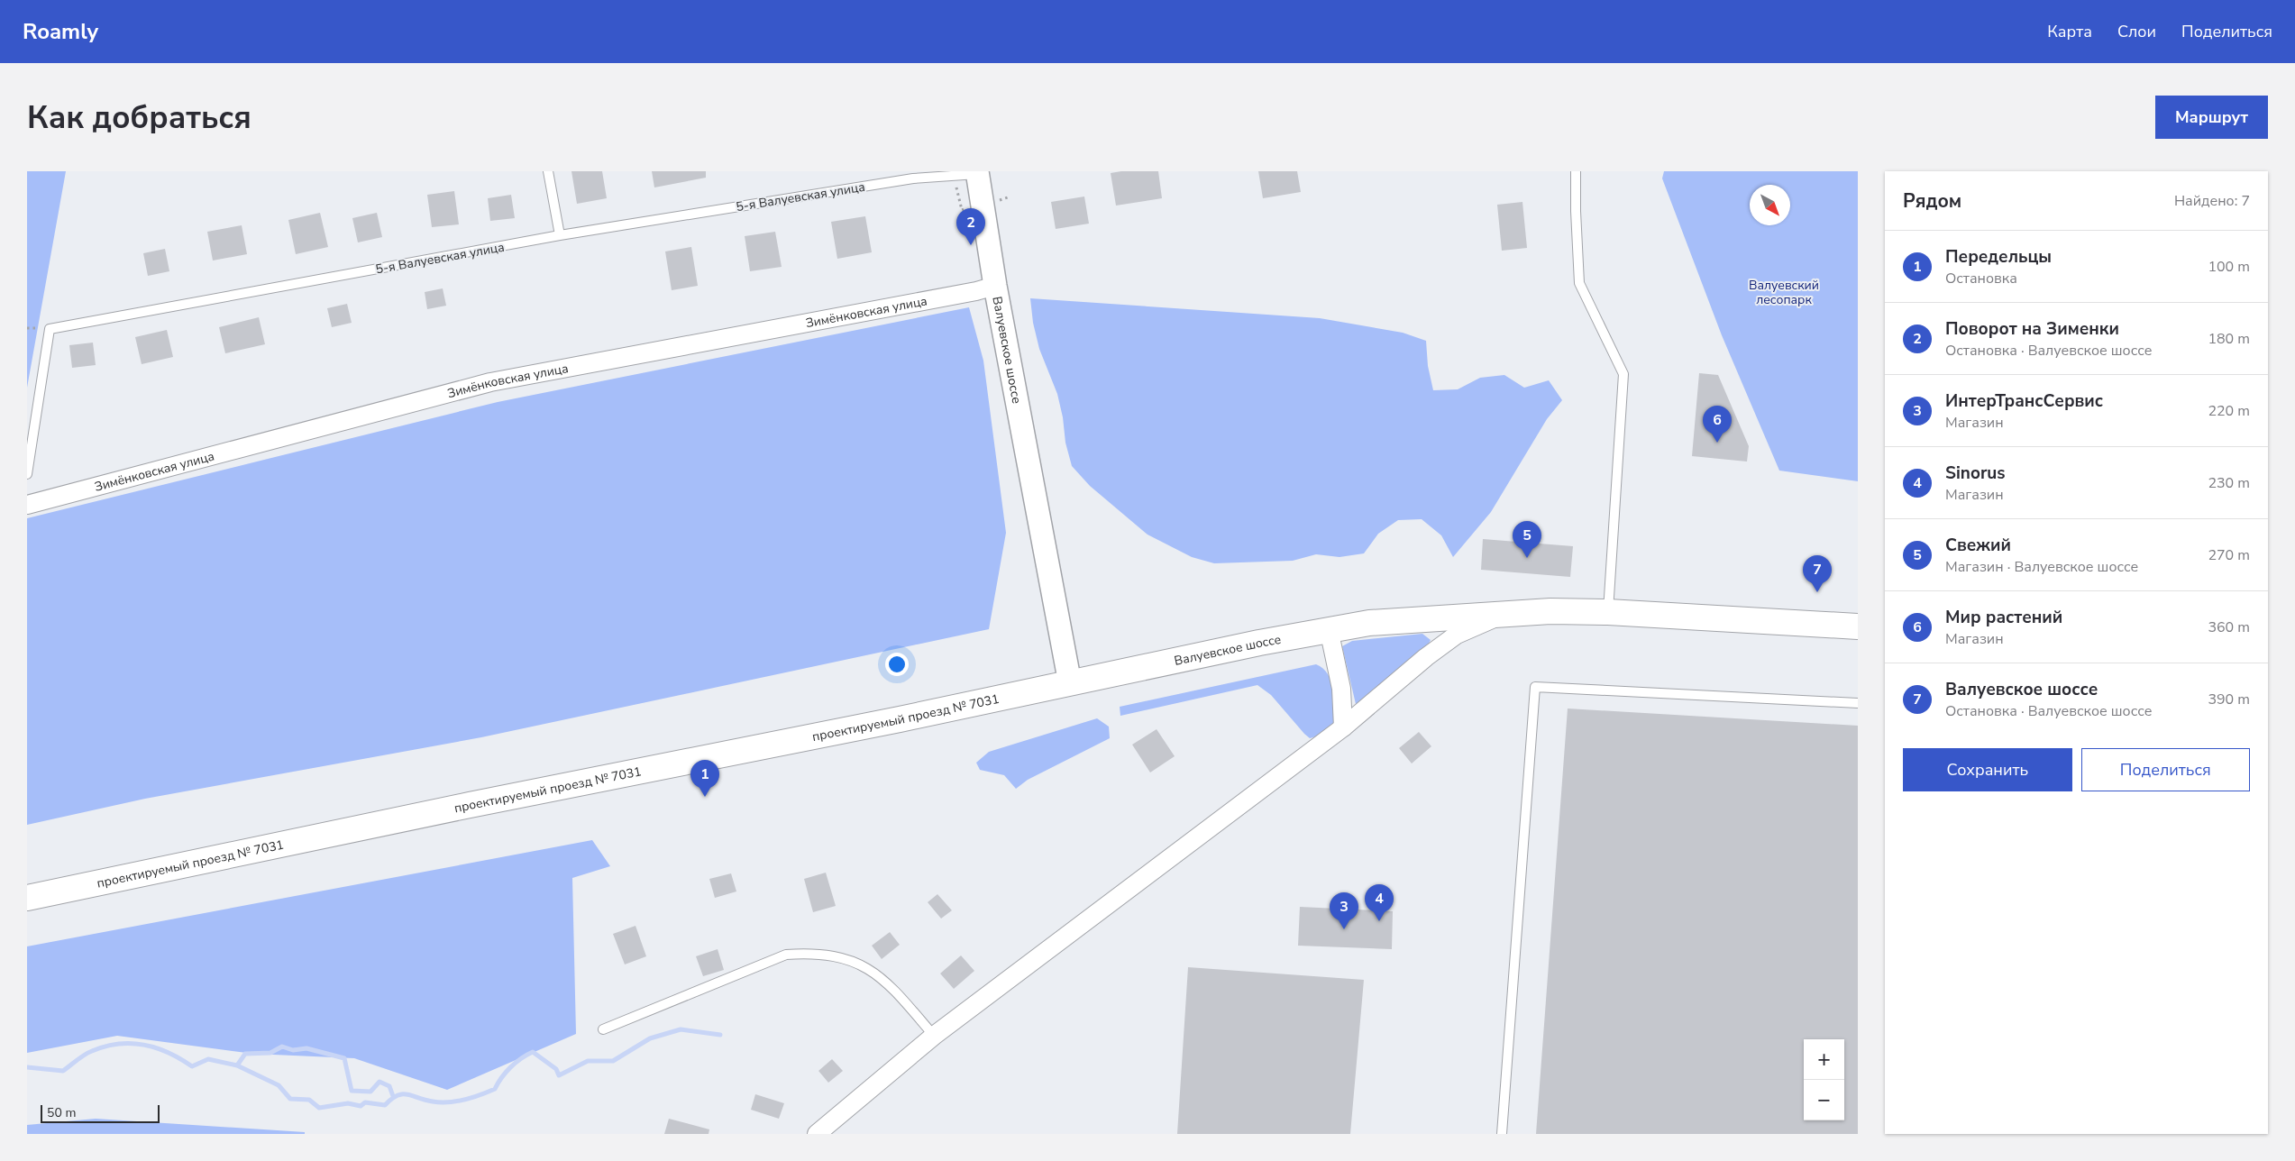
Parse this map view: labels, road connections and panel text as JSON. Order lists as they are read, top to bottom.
{
  "streets": {
    "main road": ["Валуевское шоссе", "проектируемый проезд № 7031"],
    "street": ["Зимёнковская улица"],
    "lane": ["5-я Валуевская улица"]
  },
  "crossings": [
    ["5-я Валуевская улица", "Валуевское шоссе"],
    ["Зимёнковская улица", "Валуевское шоссе"],
    ["Валуевское шоссе", "проектируемый проезд № 7031"]
  ],
  "parks": ["Валуевский лесопарк"],
  "scale_bar": "50 m",
  "north": "bottom right",
  "page": {
    "header": "Roamly",
    "nav": ["Карта", "Слои", "Поделиться"],
    "buttons": [
      "Маршрут",
      ["Сохранить", "Поделиться"]
    ],
    "title": "Как добраться",
    "heading": ["Рядом", "Найдено: 7"],
    "pins": [
      "2",
      "6",
      "5",
      "7",
      "1",
      "4",
      "3"
    ],
    "list": [
      {
        "mark": "1",
        "name": "Передельцы",
        "note": "Остановка",
        "value": "100 m"
      },
      {
        "mark": "2",
        "name": "Поворот на Зименки",
        "note": "Остановка · Валуевское шоссе",
        "value": "180 m"
      },
      {
        "mark": "3",
        "name": "ИнтерТрансСервис",
        "note": "Магазин",
        "value": "220 m"
      },
      {
        "mark": "4",
        "name": "Sinorus",
        "note": "Магазин",
        "value": "230 m"
      },
      {
        "mark": "5",
        "name": "Свежий",
        "note": "Магазин · Валуевское шоссе",
        "value": "270 m"
      },
      {
        "mark": "6",
        "name": "Мир растений",
        "note": "Магазин",
        "value": "360 m"
      },
      {
        "mark": "7",
        "name": "Валуевское шоссе",
        "note": "Остановка · Валуевское шоссе",
        "value": "390 m"
      }
    ],
    "map_buttons": ["+", "−"],
    "scale": "50 m"
  }
}
